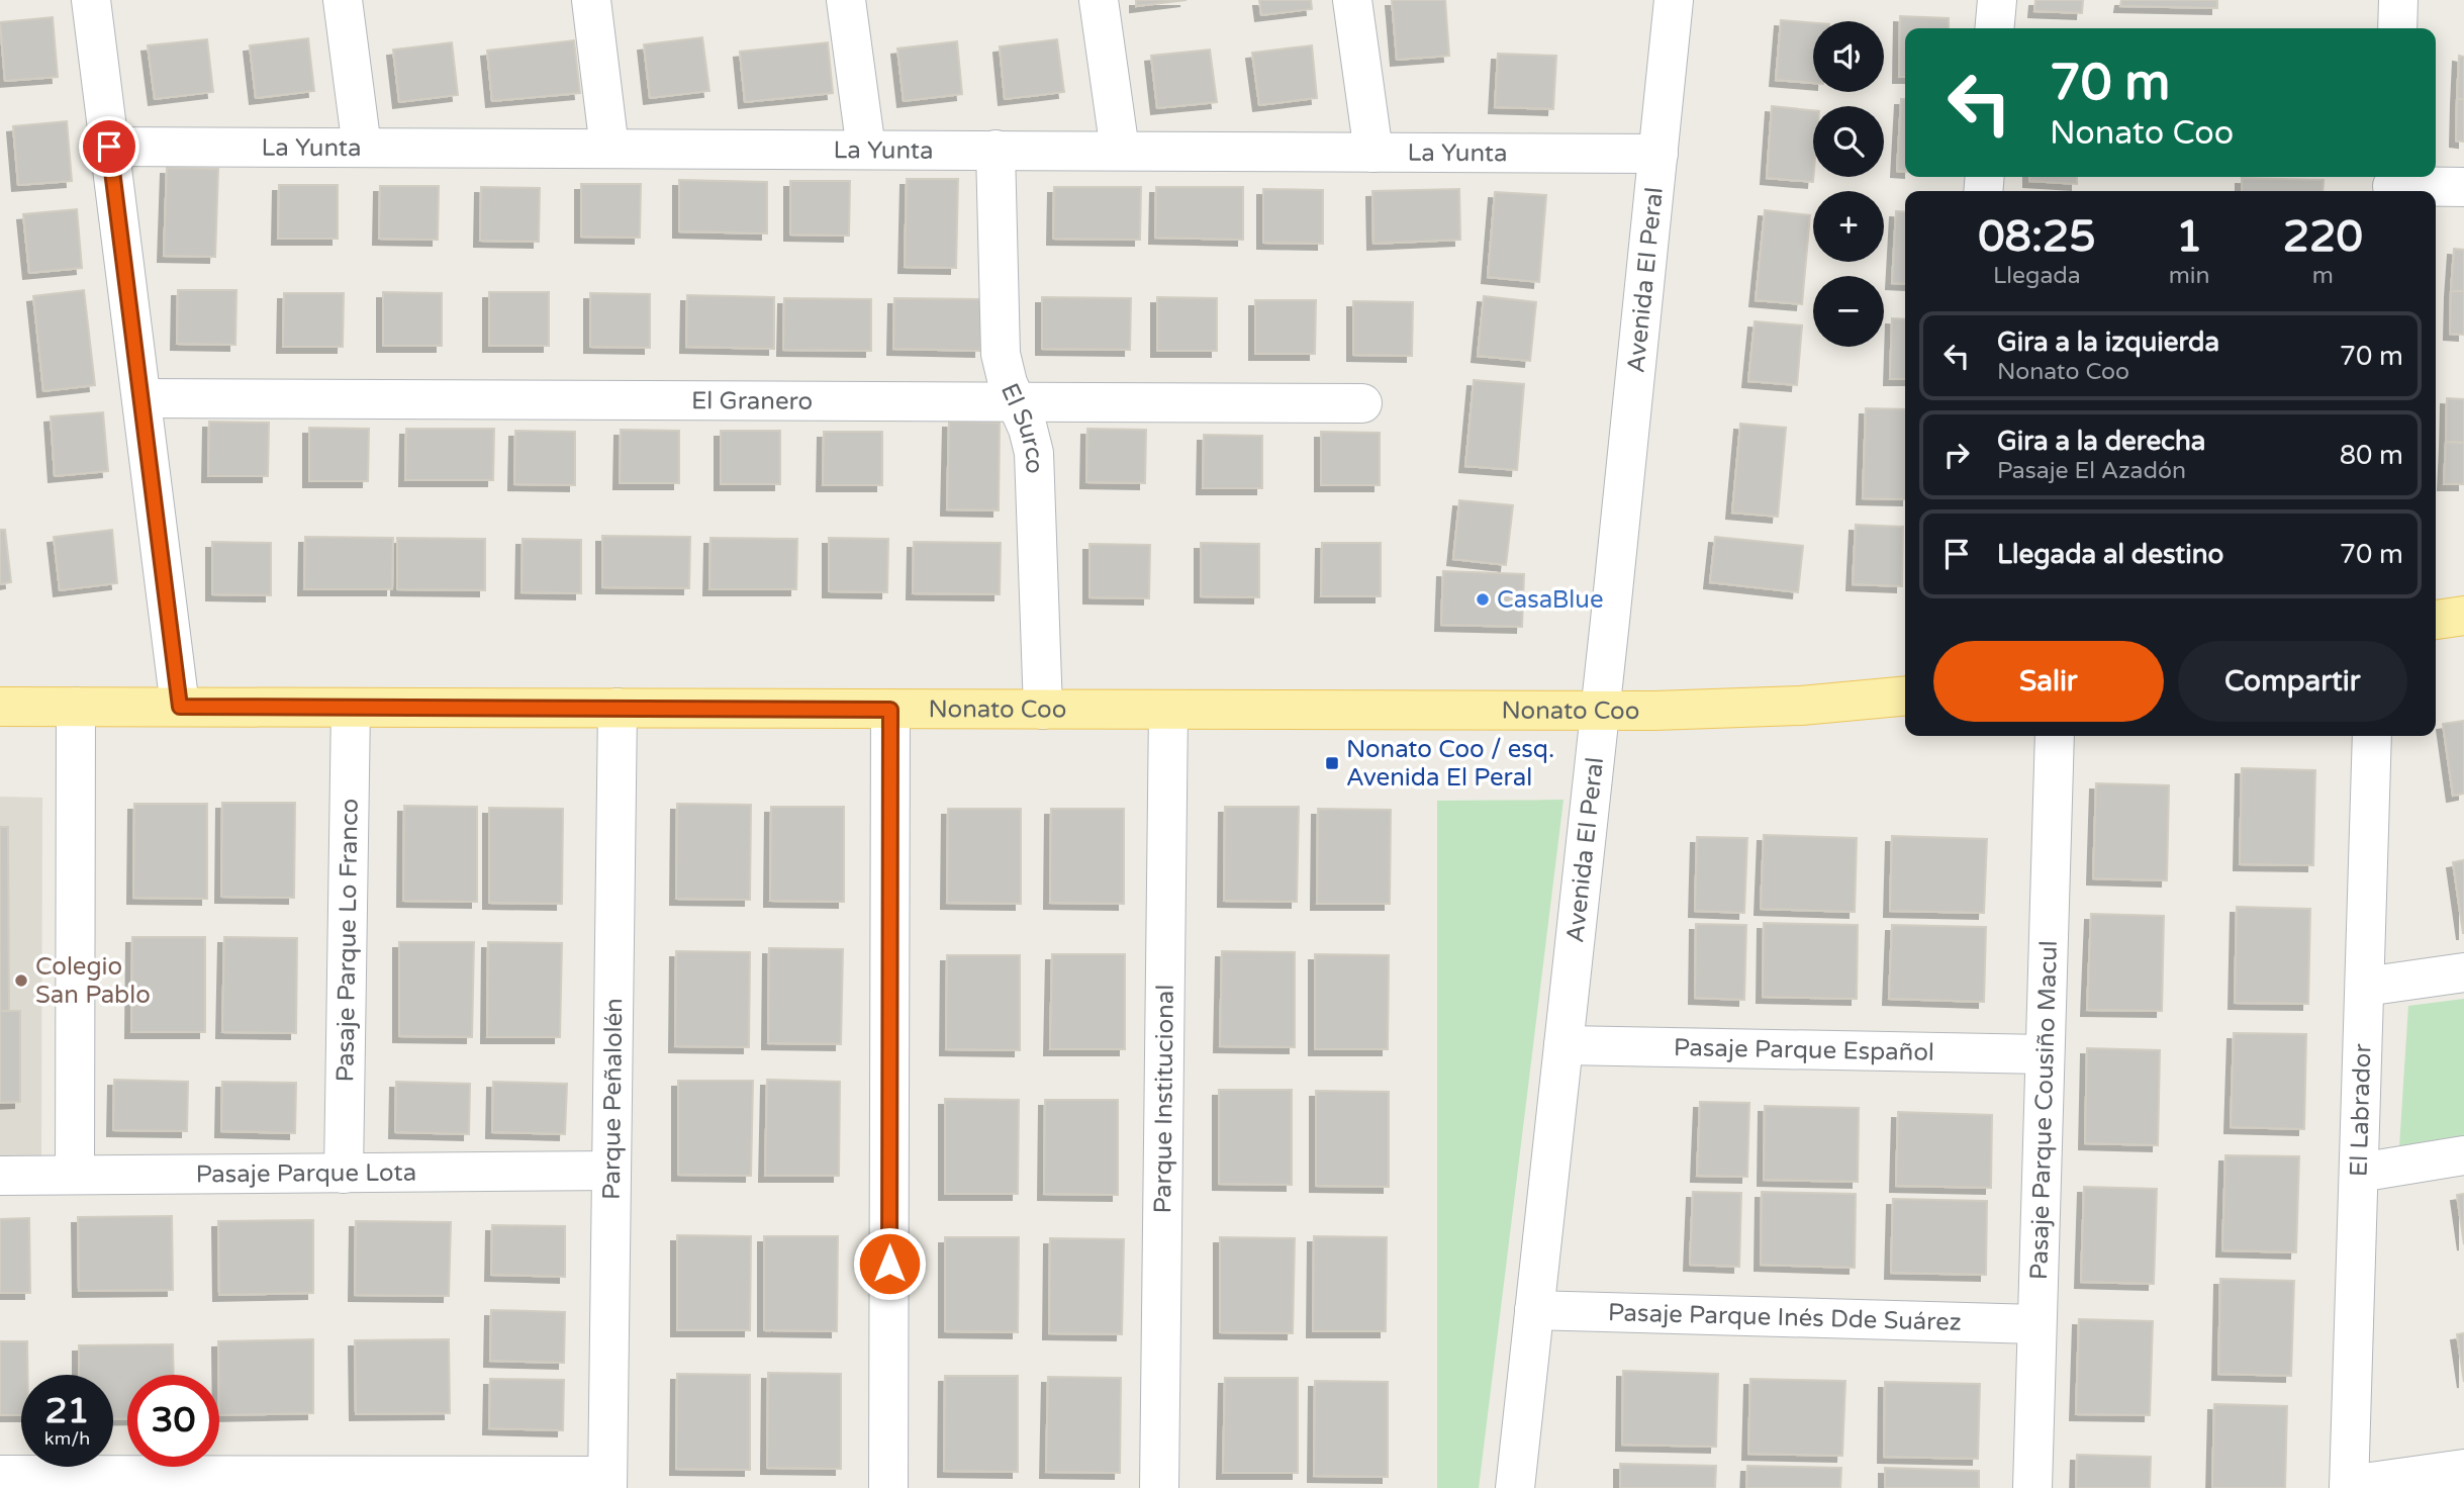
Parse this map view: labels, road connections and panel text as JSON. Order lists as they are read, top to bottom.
{
  "streets": {
    "main road": ["Nonato Coo"],
    "street": [
      "La Yunta",
      "Avenida El Peral",
      "El Granero",
      "El Surco",
      "Pasaje Parque Lo Franco",
      "Pasaje Parque Español",
      "Parque Peñalolén",
      "Parque Institucional",
      "Pasaje Parque Cousiño Macul",
      "El Labrador",
      "Pasaje Parque Lota",
      "Pasaje Parque Inés Dde Suárez"
    ]
  },
  "crossings": [
    ["La Yunta", "Avenida El Peral"],
    ["La Yunta", "El Surco"],
    ["Avenida El Peral", "Nonato Coo"],
    ["Avenida El Peral", "Pasaje Parque Español"],
    ["Avenida El Peral", "Pasaje Parque Inés Dde Suárez"],
    ["El Granero", "El Surco"],
    ["El Surco", "Nonato Coo"],
    ["Nonato Coo", "Pasaje Parque Lo Franco"],
    ["Nonato Coo", "Parque Peñalolén"],
    ["Nonato Coo", "Parque Institucional"],
    ["Pasaje Parque Lo Franco", "Pasaje Parque Lota"],
    ["Pasaje Parque Español", "Pasaje Parque Cousiño Macul"],
    ["Parque Peñalolén", "Pasaje Parque Lota"],
    ["Pasaje Parque Cousiño Macul", "Pasaje Parque Inés Dde Suárez"]
  ],
  "places": {
    "other": ["CasaBlue", "Colegio San Pablo"],
    "transit": ["Nonato Coo / esq. Avenida El Peral"]
  },
  "page": {
    "map_buttons": ["+", "−"],
    "turn": ["70 m", "Nonato Coo"],
    "eta": [
      "08:25",
      "Llegada",
      "1",
      "min",
      "220",
      "m"
    ],
    "list": [
      {
        "name": "Gira a la izquierda",
        "note": "Nonato Coo",
        "value": "70 m"
      },
      {
        "name": "Gira a la derecha",
        "note": "Pasaje El Azadón",
        "value": "80 m"
      },
      {
        "name": "Llegada al destino",
        "value": "70 m"
      }
    ],
    "buttons": ["Salir", "Compartir"],
    "speed": "21 km/h",
    "limit": "30"
  }
}
